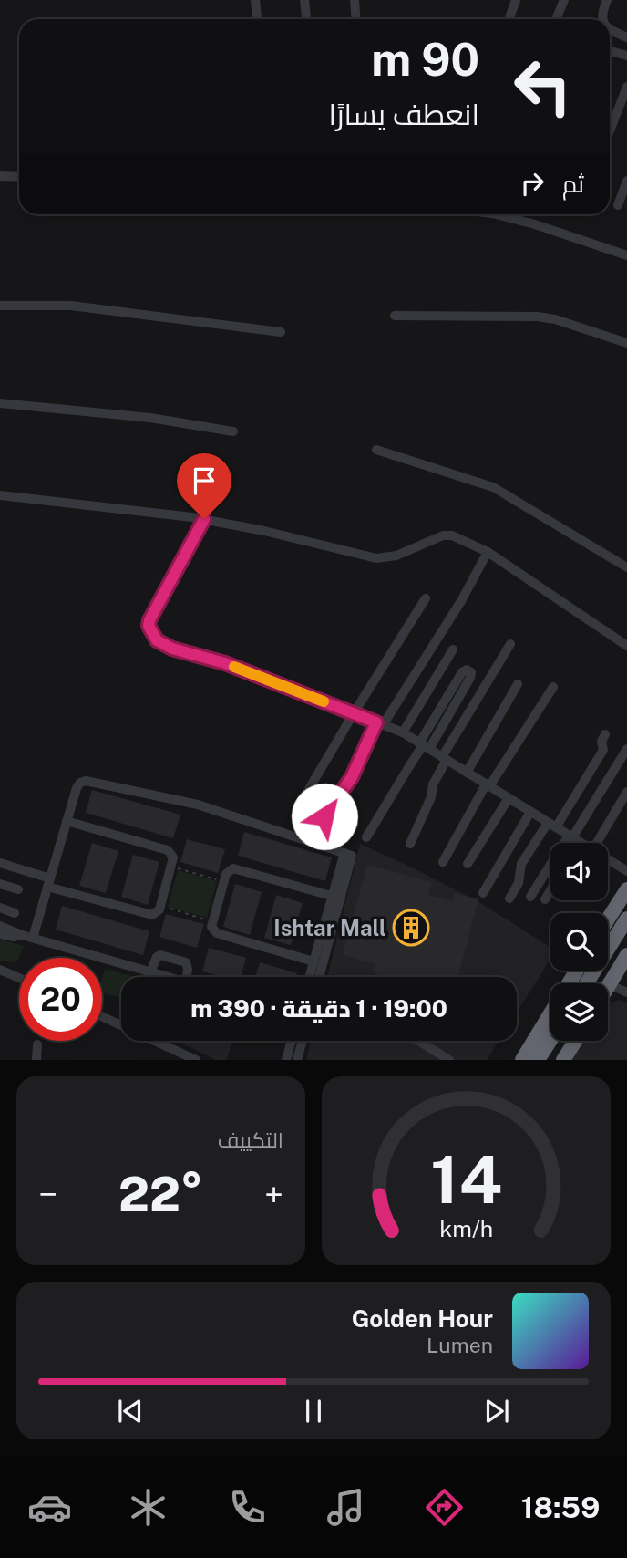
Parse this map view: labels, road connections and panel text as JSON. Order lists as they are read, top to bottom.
{
  "places": {
    "building": ["Ishtar Mall"]
  },
  "page": {
    "turn": ["90 m", "انعطف يسارًا"],
    "then": "ثم",
    "limit": "20",
    "trip": "19:00 · 1 دقيقة · 390 m",
    "tile": "التكييف",
    "heat": ["−", "22°", "+"],
    "song": ["Golden Hour", "Lumen"],
    "tabs": "18:59",
    "gauge": ["14", "km/h"]
  }
}
